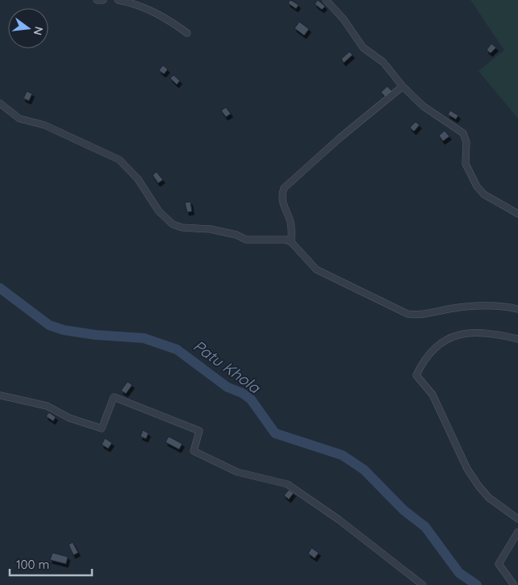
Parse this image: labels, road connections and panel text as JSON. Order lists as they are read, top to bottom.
{
  "water": ["Patu Khola"],
  "scale_bar": "100 m",
  "north": "right"
}
